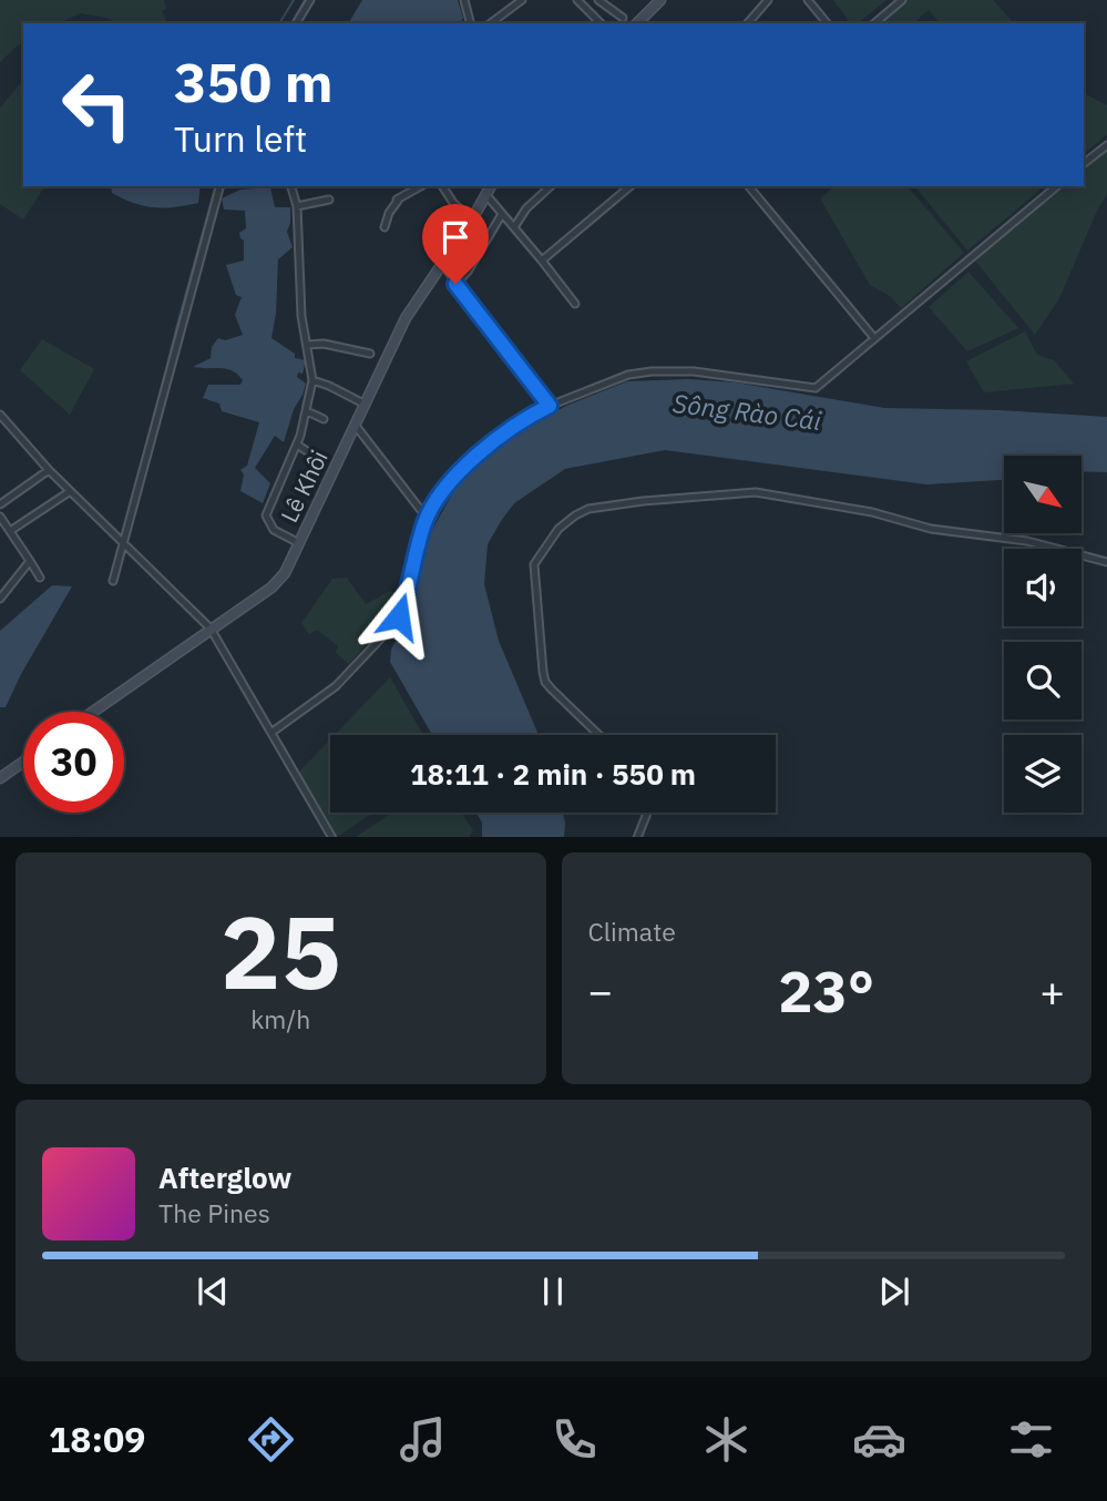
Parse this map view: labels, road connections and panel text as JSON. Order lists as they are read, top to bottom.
{
  "streets": {
    "street": ["Lê Khôi"]
  },
  "water": ["Sông Rào Cái"],
  "north": "bottom right",
  "page": {
    "turn": ["350 m", "Turn left"],
    "limit": "30",
    "trip": "18:11 · 2 min · 550 m",
    "tile": [
      ["25", "km/h"],
      "Climate"
    ],
    "heat": ["−", "23°", "+"],
    "song": ["Afterglow", "The Pines"],
    "tabs": "18:09"
  }
}
